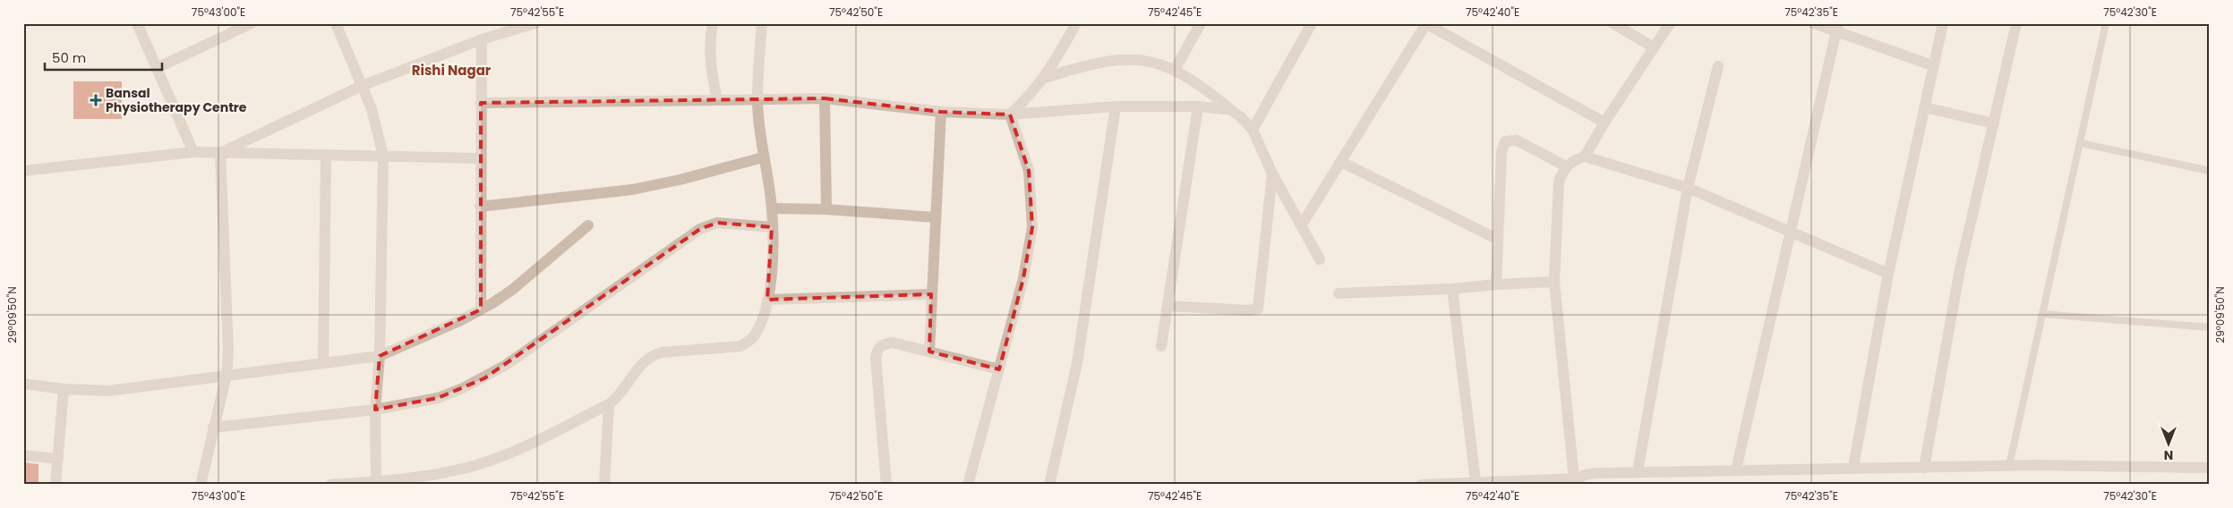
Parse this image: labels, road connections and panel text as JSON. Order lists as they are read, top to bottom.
{
  "districts": ["Rishi Nagar"],
  "places": {
    "health": ["Bansal Physiotherapy Centre"]
  },
  "scale_bar": "50 m",
  "north": "bottom",
  "coordinates": [
    "75°43'00\"E",
    "75°42'55\"E",
    "75°42'50\"E",
    "75°42'45\"E",
    "75°42'40\"E",
    "75°42'35\"E",
    "75°42'30\"E",
    "29°09'50\"N"
  ]
}
